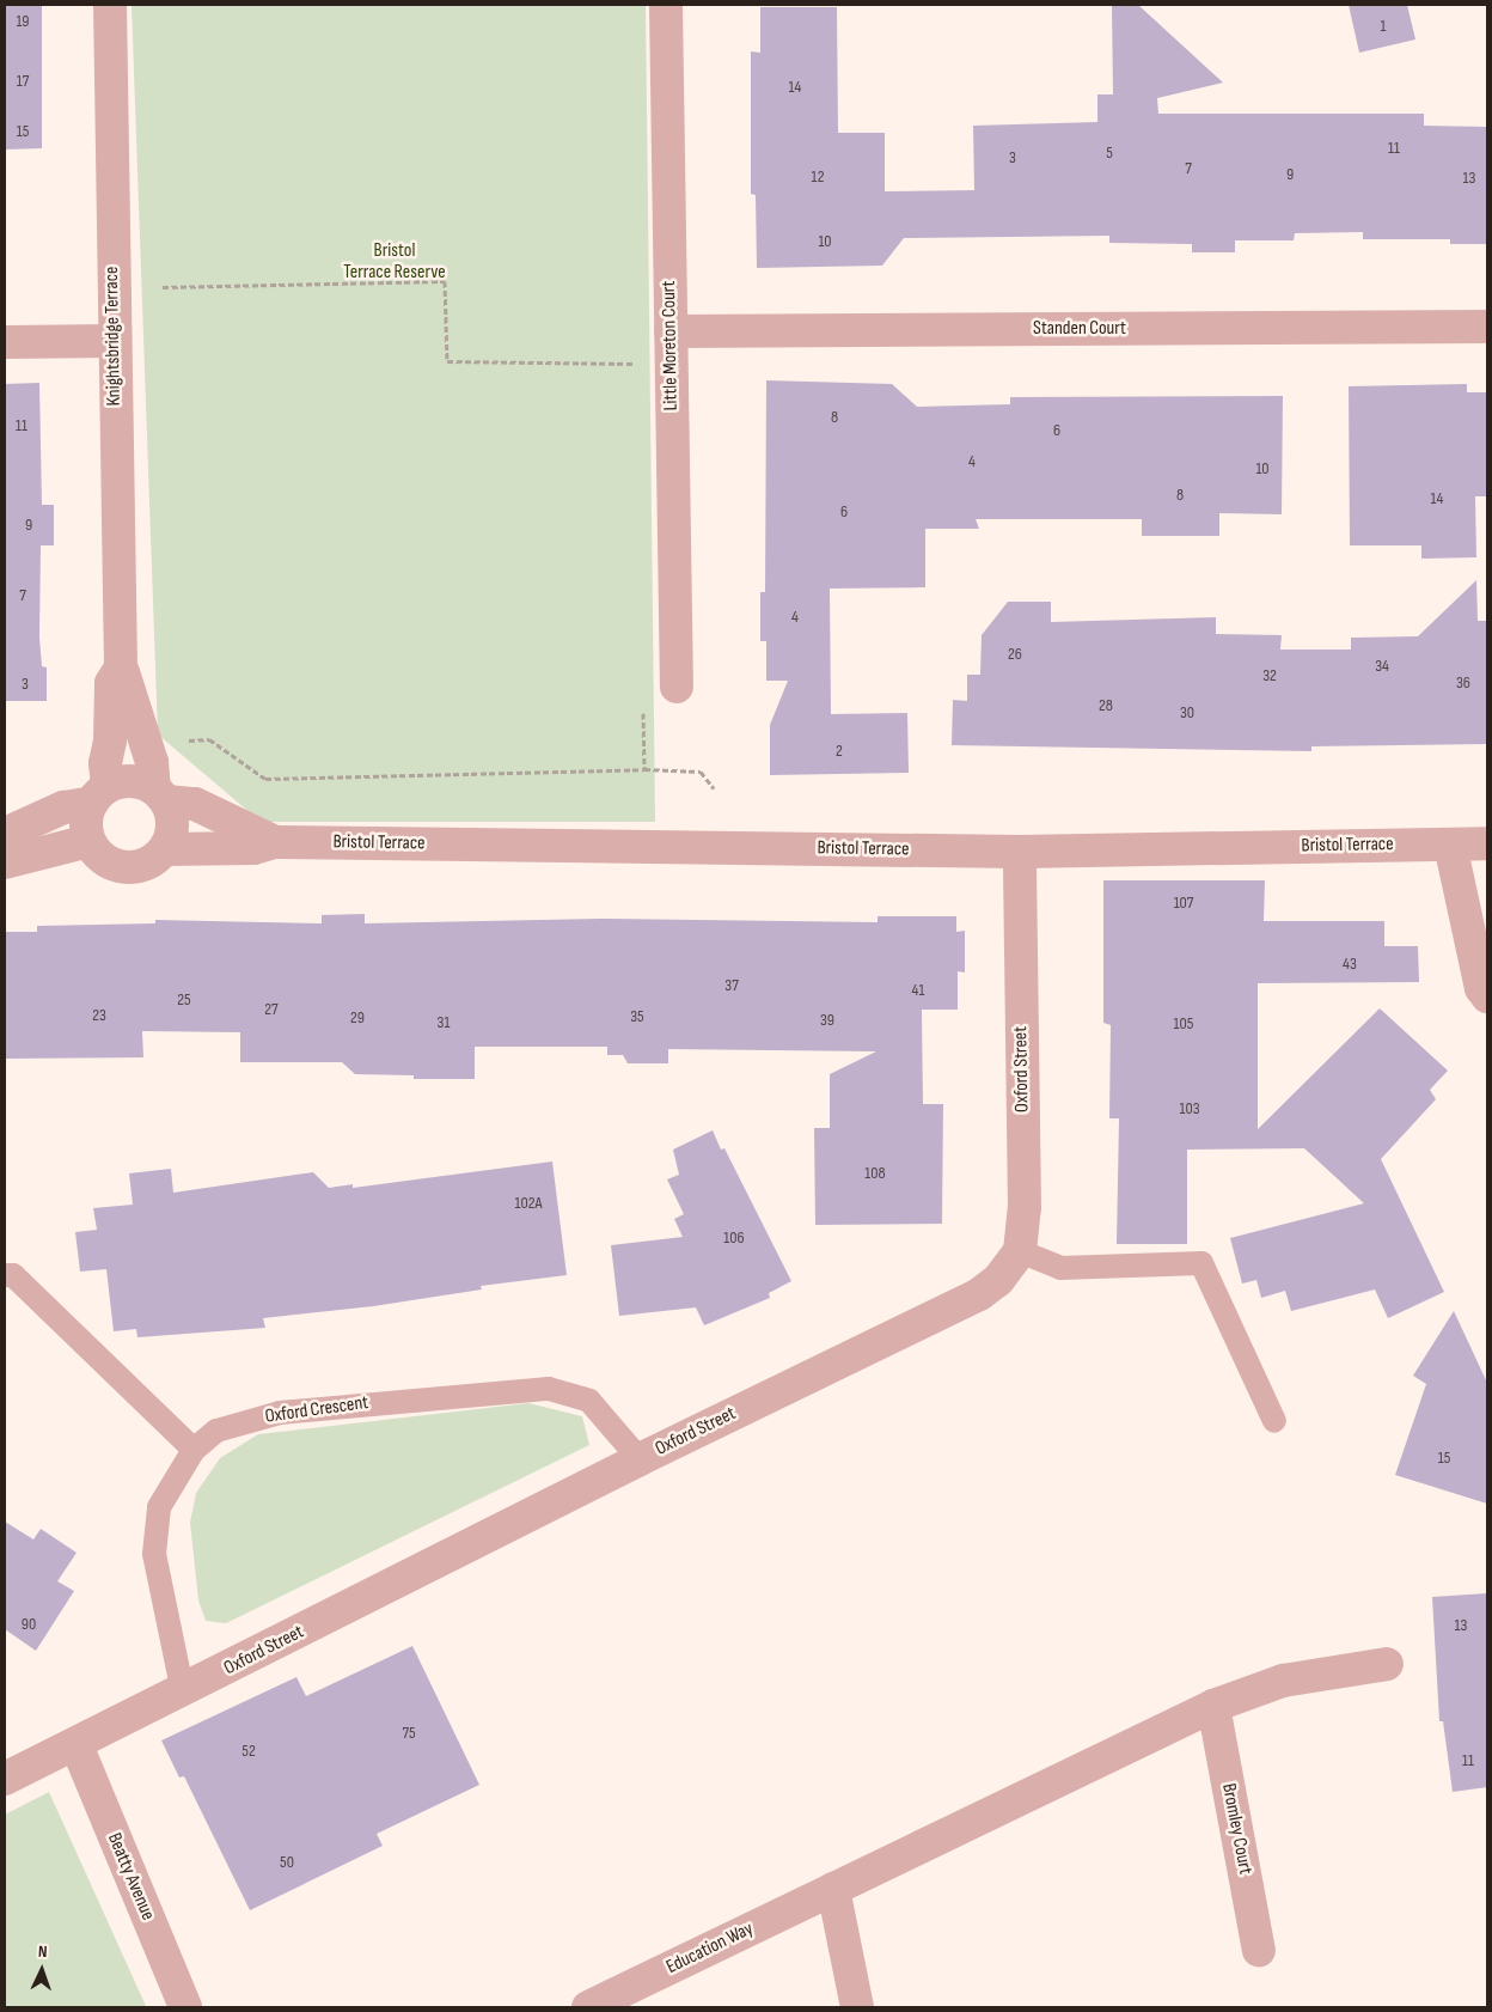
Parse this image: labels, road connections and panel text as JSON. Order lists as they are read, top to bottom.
{
  "streets": {
    "street": [
      "Standen Court",
      "Knightsbridge Terrace",
      "Little Moreton Court",
      "Bristol Terrace",
      "Oxford Street",
      "Bromley Court",
      "Beatty Avenue",
      "Education Way"
    ],
    "lane": ["Oxford Crescent"]
  },
  "crossings": [
    ["Standen Court", "Little Moreton Court"],
    ["Knightsbridge Terrace", "Bristol Terrace"],
    ["Bristol Terrace", "Oxford Street"],
    ["Oxford Street", "Oxford Crescent"],
    ["Oxford Street", "Beatty Avenue"],
    ["Bromley Court", "Education Way"]
  ],
  "parks": ["Bristol Terrace Reserve"],
  "house_numbers": [
    "19",
    "1",
    "17",
    "14",
    "15",
    "11",
    "5",
    "3",
    "7",
    "9",
    "12",
    "13",
    "10",
    "8",
    "11",
    "6",
    "4",
    "10",
    "8",
    "14",
    "6",
    "9",
    "7",
    "4",
    "26",
    "34",
    "32",
    "36",
    "3",
    "28",
    "30",
    "2",
    "107",
    "43",
    "37",
    "41",
    "25",
    "27",
    "23",
    "35",
    "29",
    "39",
    "31",
    "105",
    "103",
    "108",
    "102A",
    "106",
    "15",
    "90",
    "13",
    "75",
    "52",
    "11",
    "50"
  ],
  "north": "top"
}
